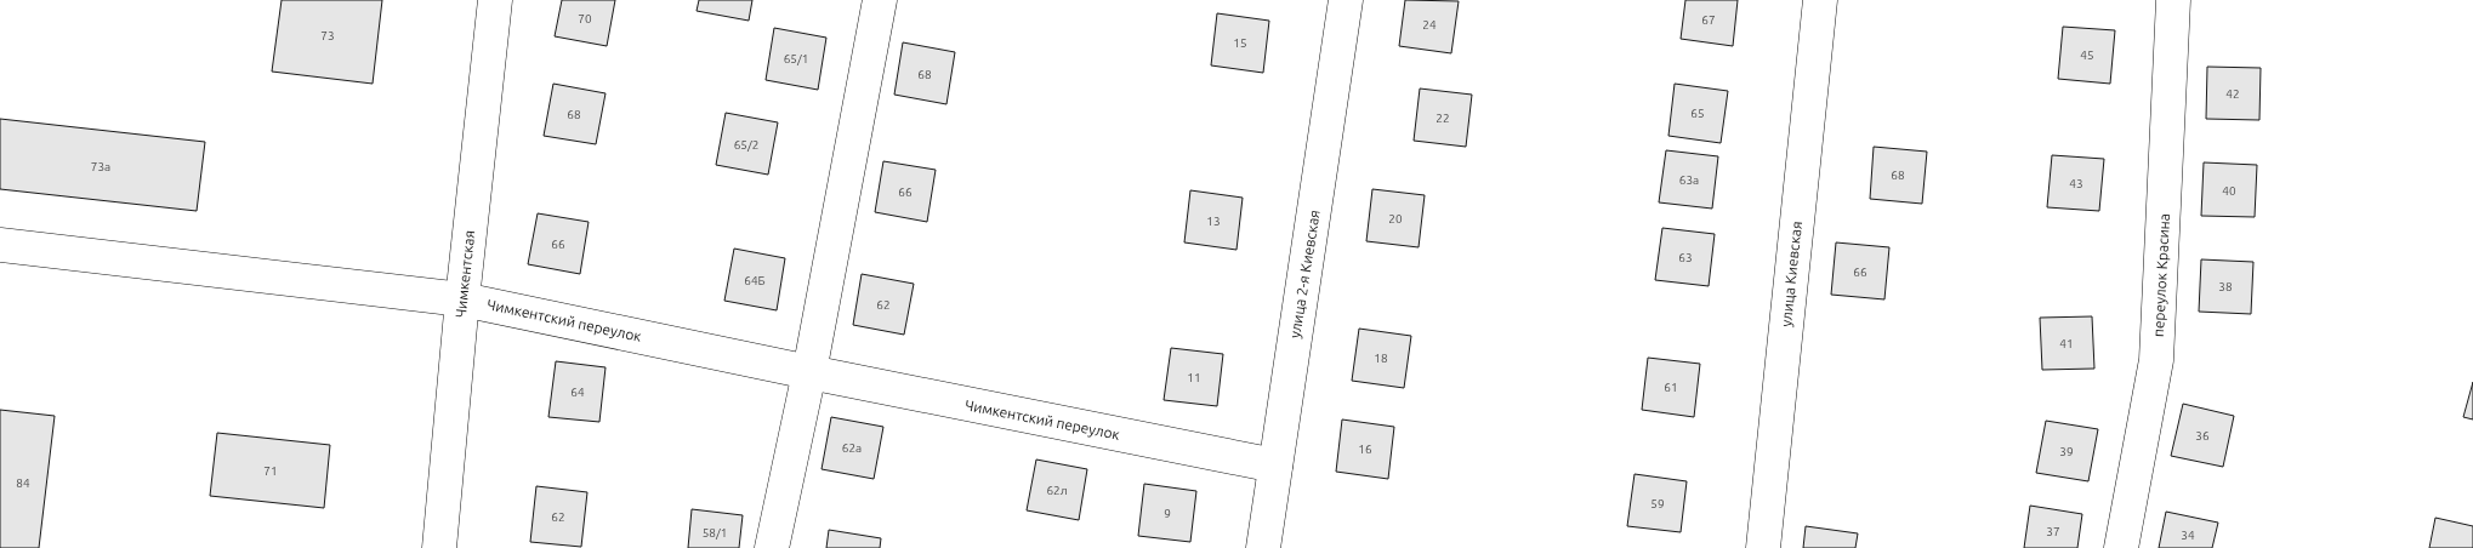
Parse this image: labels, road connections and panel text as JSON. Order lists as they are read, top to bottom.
{
  "streets": {
    "street": [
      "Чимкентская",
      "улица 2-я Киевская",
      "улица Киевская",
      "переулок Красина",
      "Чимкентский переулок"
    ]
  },
  "crossings": [
    ["Чимкентская", "Чимкентский переулок"],
    ["улица 2-я Киевская", "Чимкентский переулок"]
  ],
  "house_numbers": [
    "70",
    "67",
    "24",
    "73",
    "15",
    "45",
    "65/1",
    "68",
    "42",
    "65",
    "68",
    "22",
    "65/2",
    "73а",
    "68",
    "63а",
    "43",
    "40",
    "66",
    "20",
    "13",
    "66",
    "63",
    "66",
    "64Б",
    "38",
    "62",
    "41",
    "18",
    "11",
    "61",
    "64",
    "36",
    "62а",
    "16",
    "39",
    "71",
    "84",
    "62л",
    "59",
    "9",
    "62",
    "37",
    "58/1",
    "34"
  ]
}
